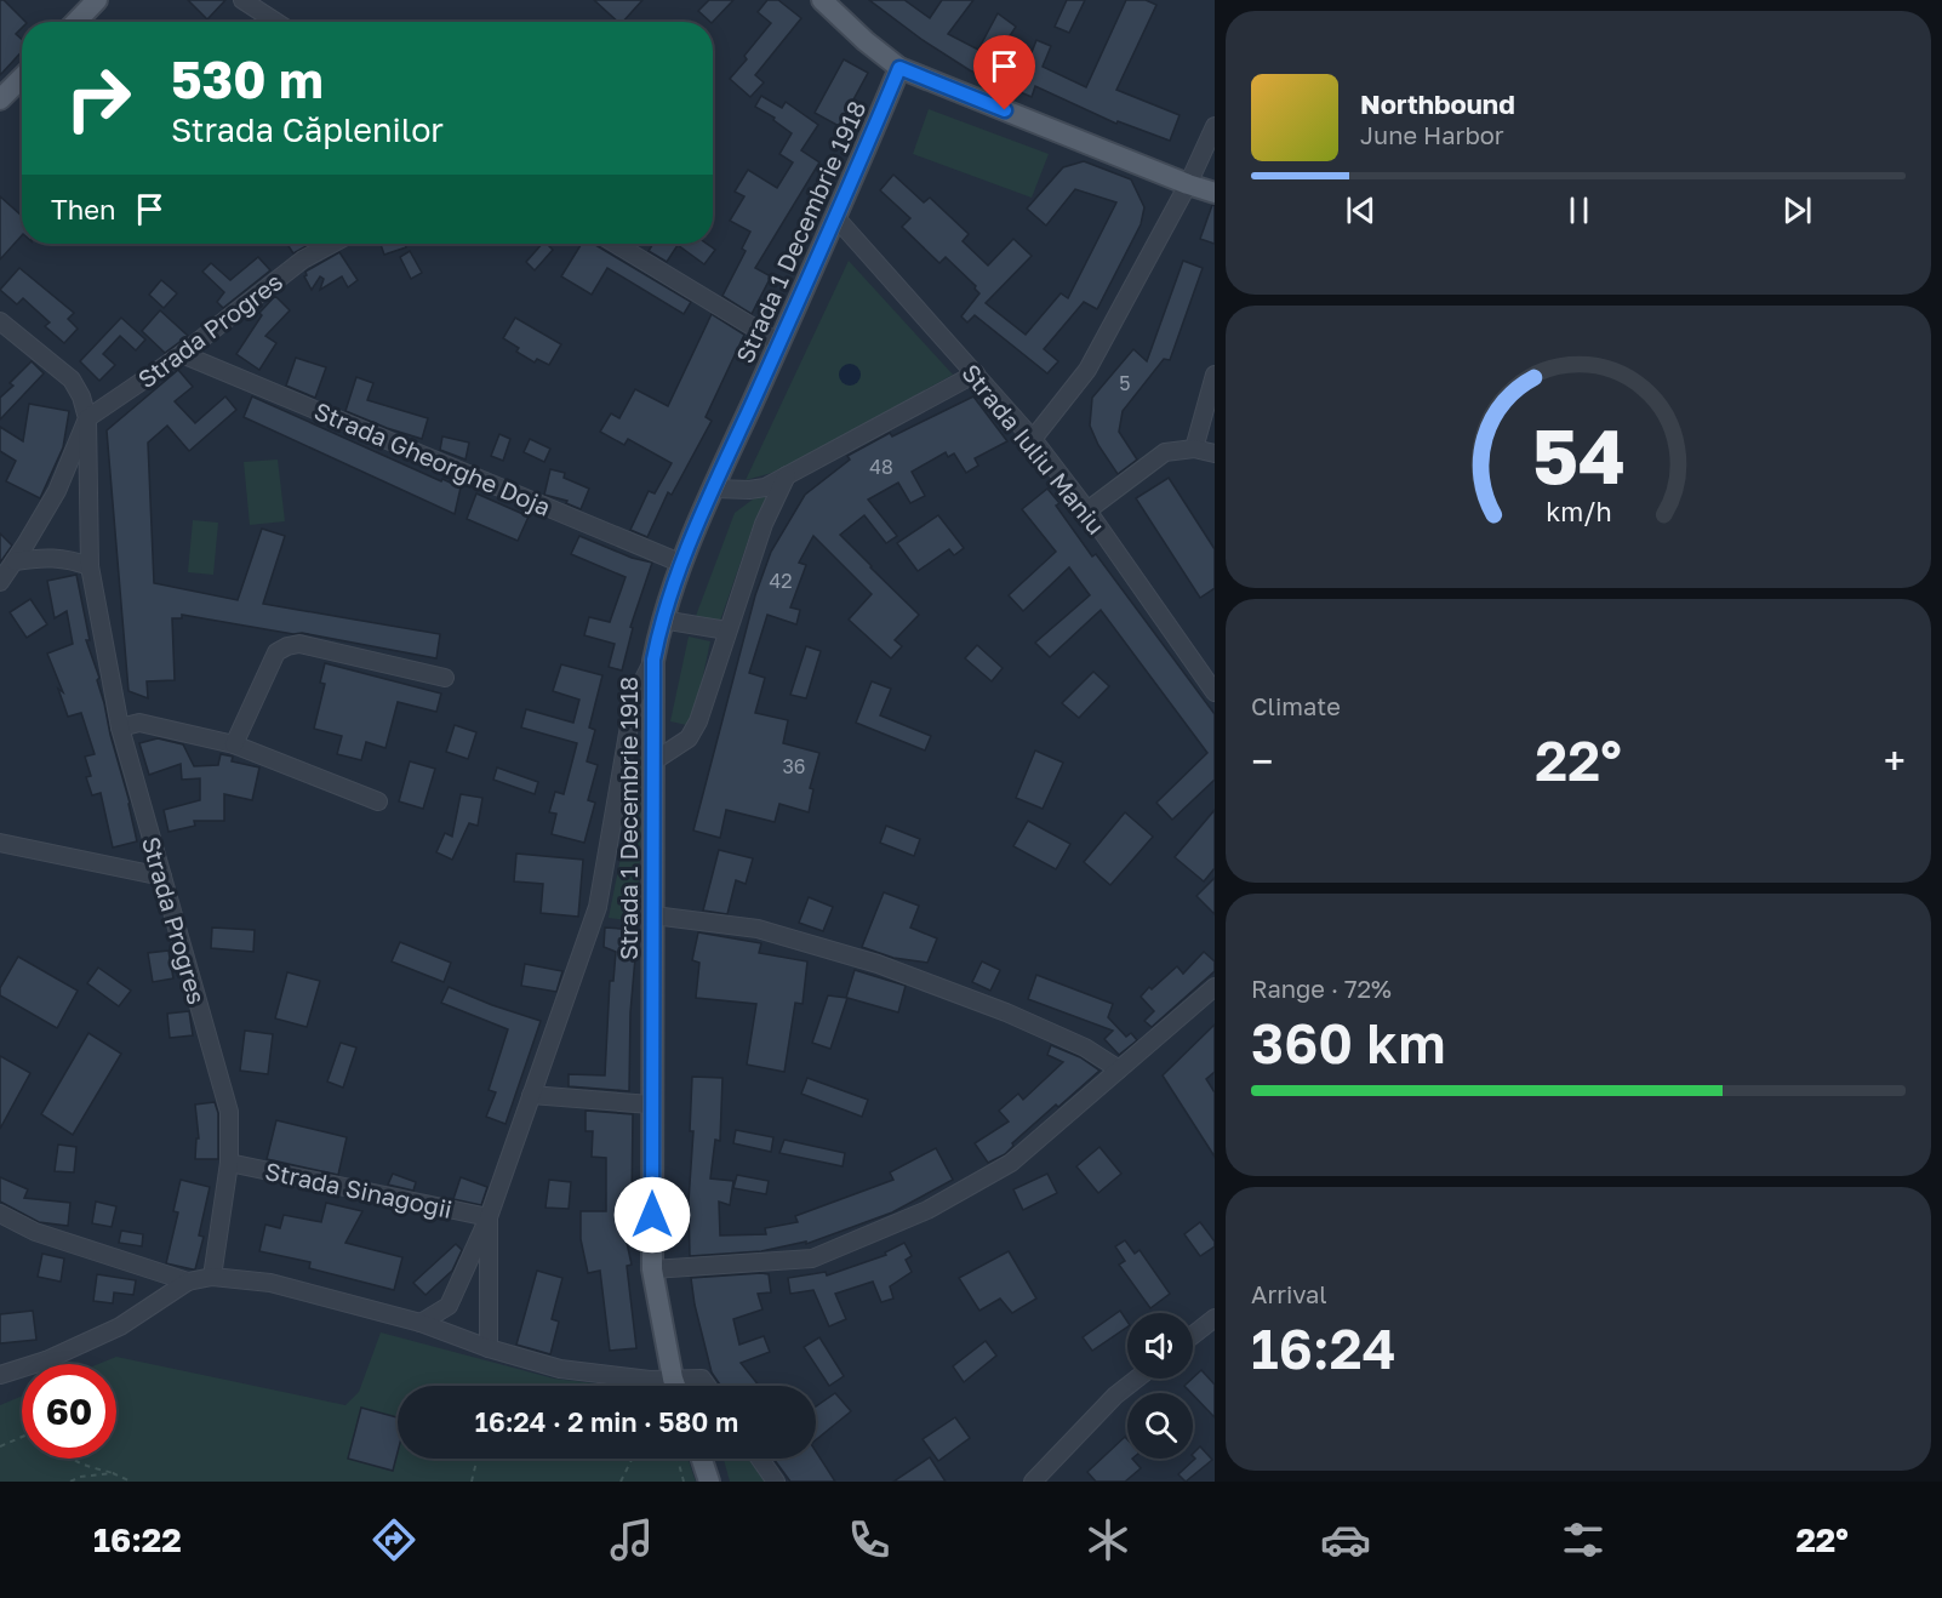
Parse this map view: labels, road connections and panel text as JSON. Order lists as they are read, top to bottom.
{
  "streets": {
    "main road": ["Strada 1 Decembrie 1918"],
    "street": [
      "Strada Progres",
      "Strada Iuliu Maniu",
      "Strada Gheorghe Doja",
      "Strada Sinagogii"
    ]
  },
  "crossings": [
    ["Strada 1 Decembrie 1918", "Strada Iuliu Maniu"],
    ["Strada 1 Decembrie 1918", "Strada Gheorghe Doja"],
    ["Strada Progres", "Strada Gheorghe Doja"],
    ["Strada Progres", "Strada Sinagogii"]
  ],
  "house_numbers": [
    "5",
    "48",
    "42",
    "36"
  ],
  "page": {
    "turn": ["530 m", "Strada Căplenilor"],
    "song": ["Northbound", "June Harbor"],
    "then": "Then",
    "tile": [
      "Climate",
      ["Range · 72%", "360 km"],
      ["Arrival", "16:24"]
    ],
    "heat": ["−", "22°", "+"],
    "limit": "60",
    "trip": "16:24 · 2 min · 580 m",
    "tabs": ["16:22", "22°"],
    "gauge": ["54", "km/h"]
  }
}
